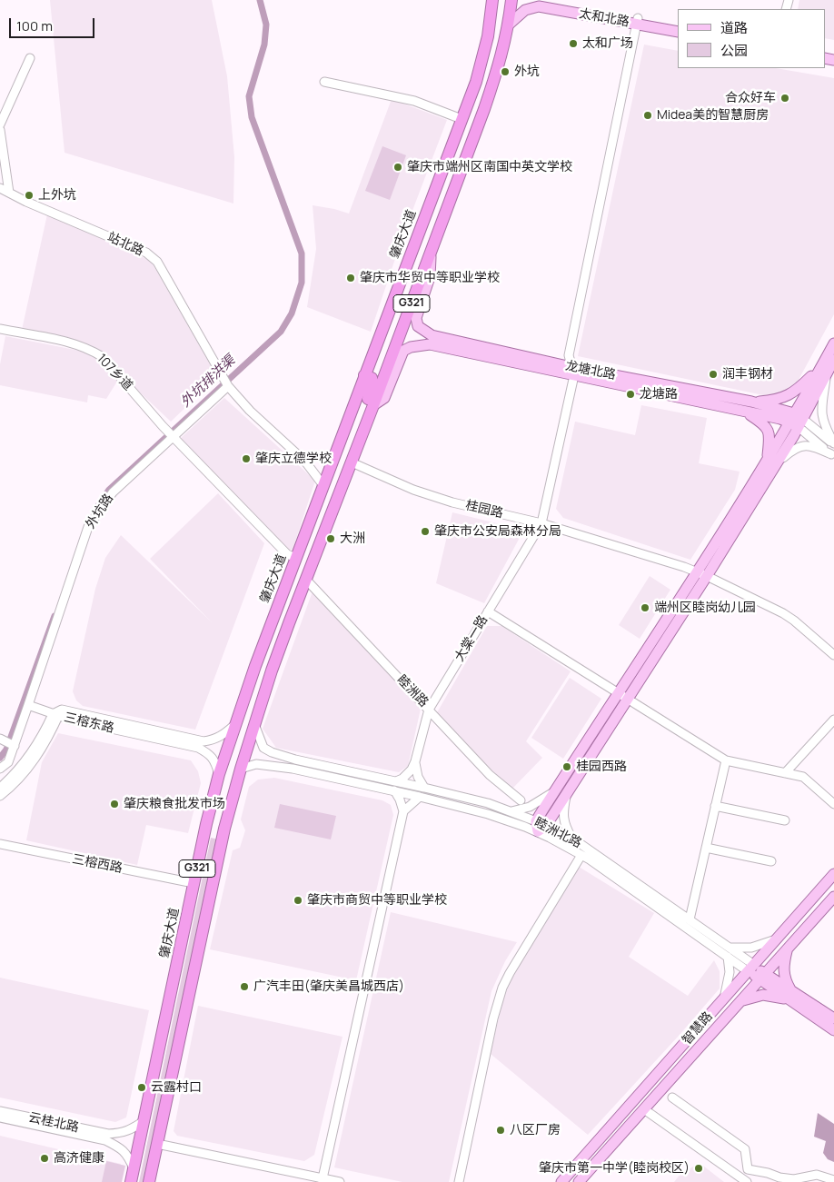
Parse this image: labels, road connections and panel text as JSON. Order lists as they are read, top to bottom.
{
  "streets": {
    "highway": ["肇庆大道", "G321"],
    "main road": [
      "太和北路",
      "龙塘北路",
      "睦洲北路",
      "智慧路"
    ],
    "street": [
      "站北路",
      "107乡道",
      "桂园路",
      "外坑路",
      "大棠一路",
      "睦洲路",
      "三榕东路",
      "三榕西路",
      "云桂北路"
    ]
  },
  "crossings": [
    ["太和北路", "G321"],
    ["太和北路", "大棠一路"],
    ["肇庆大道", "107乡道"],
    ["肇庆大道", "三榕西路"],
    ["站北路", "外坑路"],
    ["G321", "桂园路"],
    ["G321", "睦洲路"],
    ["G321", "睦洲北路"],
    ["龙塘北路", "大棠一路"],
    ["107乡道", "外坑路"],
    ["桂园路", "大棠一路"],
    ["外坑路", "三榕东路"],
    ["大棠一路", "睦洲路"],
    ["睦洲北路", "智慧路"]
  ],
  "water": ["外坑排洪渠"],
  "places": [
    "太和广场",
    "外坑",
    "合众好车",
    "Midea美的智慧厨房",
    "肇庆市端州区南国中英文学校",
    "上外坑",
    "肇庆市华贸中等职业学校",
    "润丰钢材",
    "龙塘路",
    "肇庆立德学校",
    "肇庆市公安局森林分局",
    "大洲",
    "端州区睦岗幼儿园",
    "桂园西路",
    "肇庆粮食批发市场",
    "肇庆市商贸中等职业学校",
    "广汽丰田(肇庆美昌城西店)",
    "云露村口",
    "八区厂房",
    "高济健康",
    "肇庆市第一中学(睦岗校区)"
  ],
  "legend": ["道路", "公园"],
  "scale_bar": "100 m"
}
